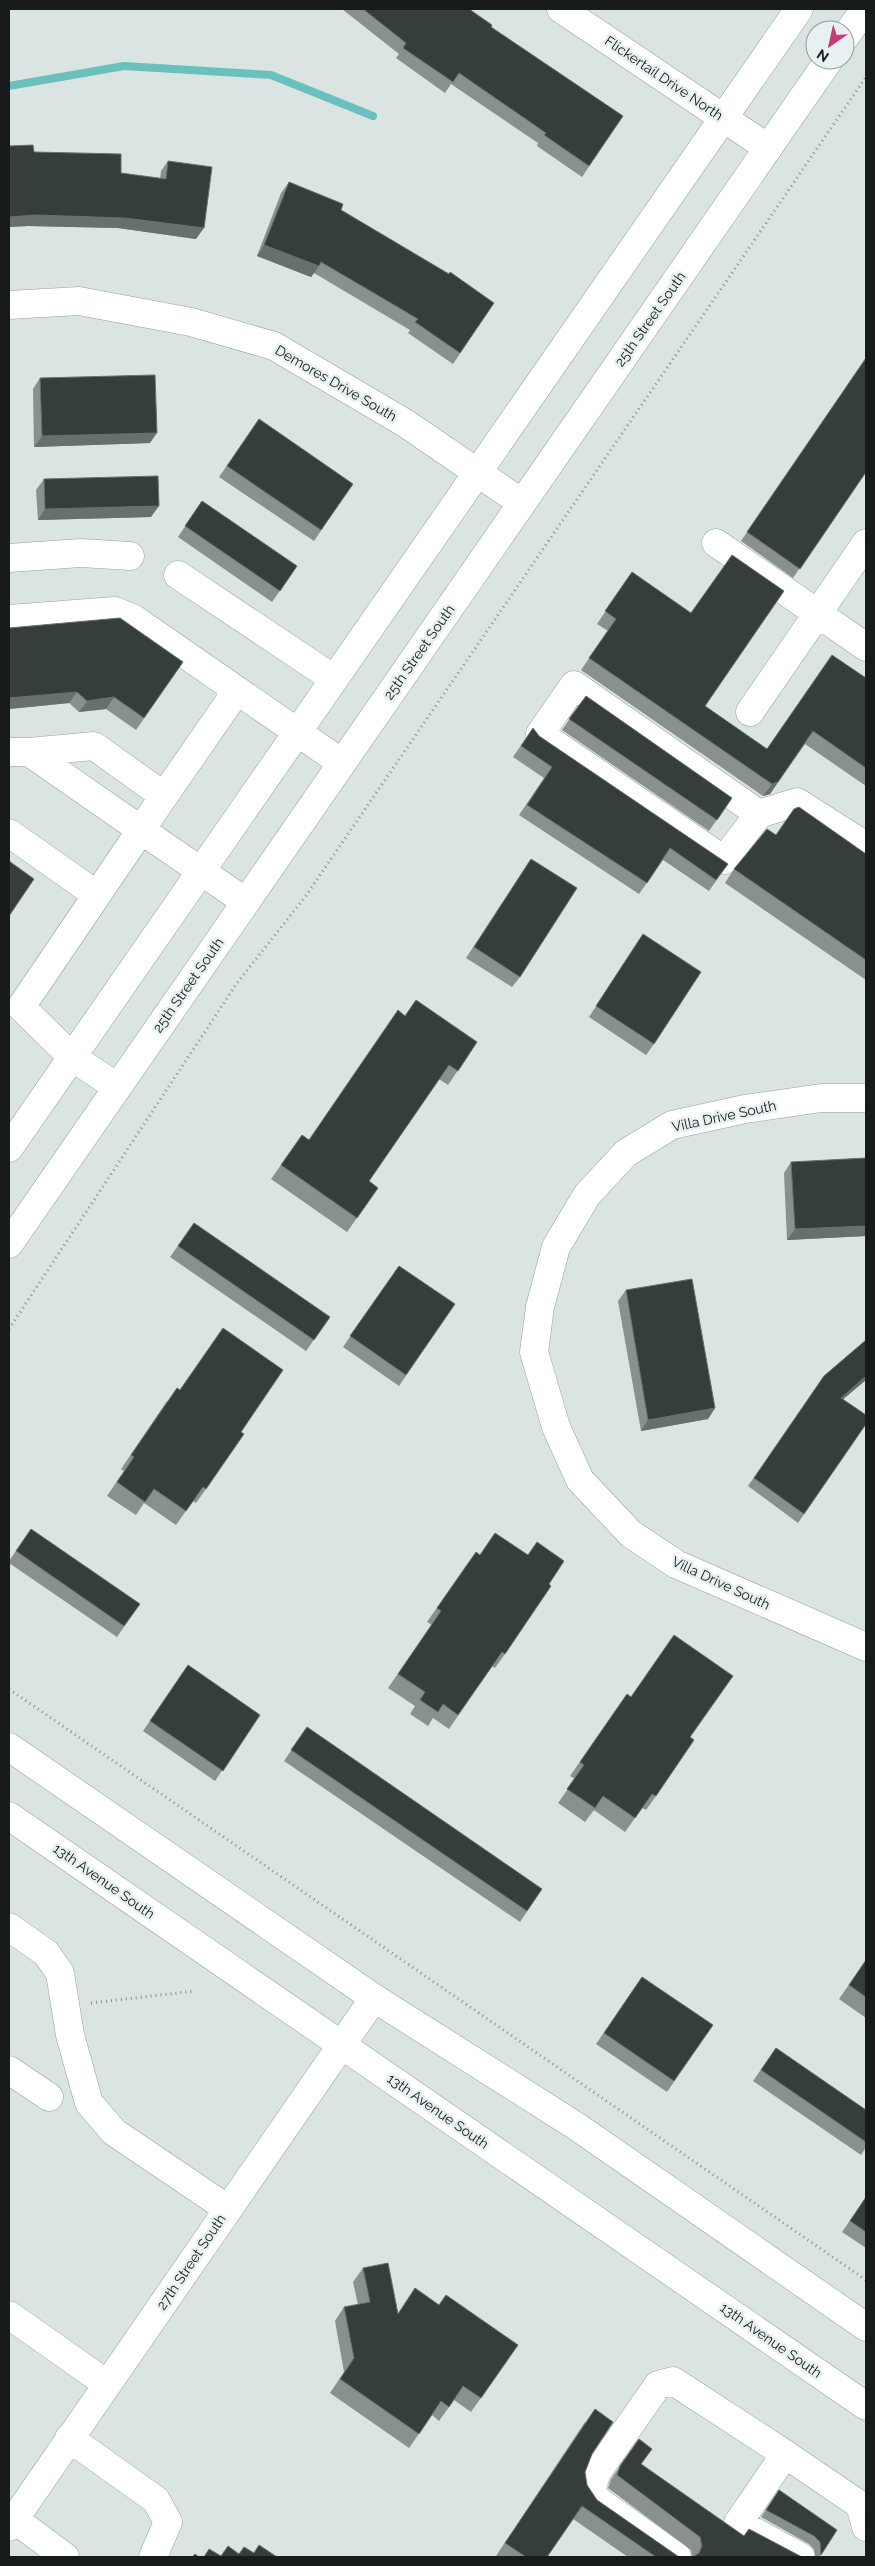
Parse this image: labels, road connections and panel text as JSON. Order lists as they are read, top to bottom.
{
  "streets": {
    "main road": [
      "Flickertail Drive North",
      "25th Street South",
      "Demores Drive South",
      "Villa Drive South",
      "13th Avenue South",
      "27th Street South"
    ]
  },
  "crossings": [
    ["Flickertail Drive North", "25th Street South"],
    ["25th Street South", "Demores Drive South"],
    ["13th Avenue South", "27th Street South"]
  ],
  "north": "bottom left"
}
